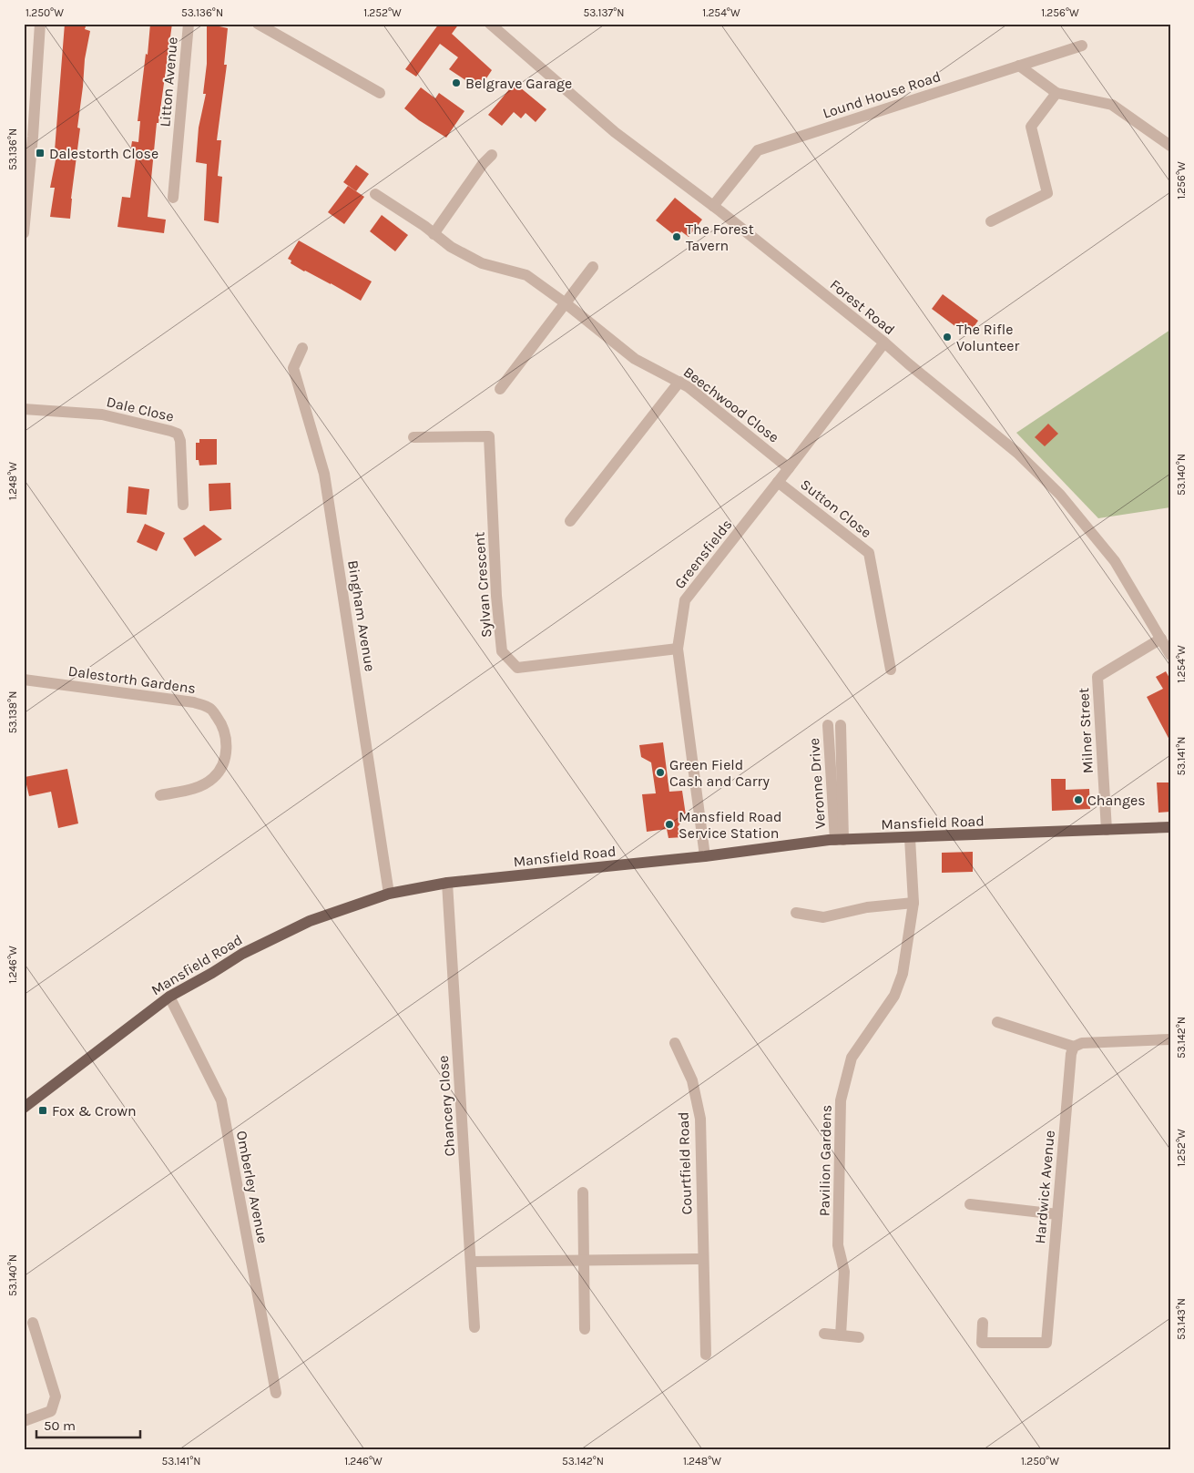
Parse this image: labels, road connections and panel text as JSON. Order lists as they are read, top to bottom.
{
  "streets": {
    "main road": ["Mansfield Road"],
    "street": [
      "Litton Avenue",
      "Lound House Road",
      "Forest Road",
      "Beechwood Close",
      "Dale Close",
      "Sutton Close",
      "Greensfields",
      "Sylvan Crescent",
      "Bingham Avenue",
      "Dalestorth Gardens",
      "Milner Street",
      "Veronne Drive",
      "Chancery Close",
      "Pavilion Gardens",
      "Courtfield Road",
      "Omberley Avenue",
      "Hardwick Avenue"
    ]
  },
  "crossings": [
    ["Lound House Road", "Forest Road"],
    ["Forest Road", "Greensfields"],
    ["Forest Road", "Milner Street"],
    ["Beechwood Close", "Greensfields"],
    ["Sutton Close", "Greensfields"],
    ["Greensfields", "Sylvan Crescent"],
    ["Greensfields", "Mansfield Road"],
    ["Bingham Avenue", "Mansfield Road"],
    ["Milner Street", "Mansfield Road"],
    ["Veronne Drive", "Mansfield Road"],
    ["Mansfield Road", "Chancery Close"],
    ["Mansfield Road", "Pavilion Gardens"],
    ["Mansfield Road", "Omberley Avenue"]
  ],
  "places": {
    "other": [
      "Belgrave Garage",
      "The Forest Tavern",
      "The Rifle Volunteer",
      "Green Field Cash and Carry",
      "Changes",
      "Mansfield Road Service Station"
    ],
    "transit": ["Dalestorth Close", "Fox & Crown"]
  },
  "scale_bar": "50 m",
  "coordinates": [
    "1.250°W",
    "53.136°N",
    "1.252°W",
    "53.137°N",
    "1.254°W",
    "1.256°W",
    "53.140°N",
    "1.248°W",
    "53.138°N",
    "53.141°N",
    "1.246°W",
    "53.142°N",
    "53.143°N"
  ]
}
